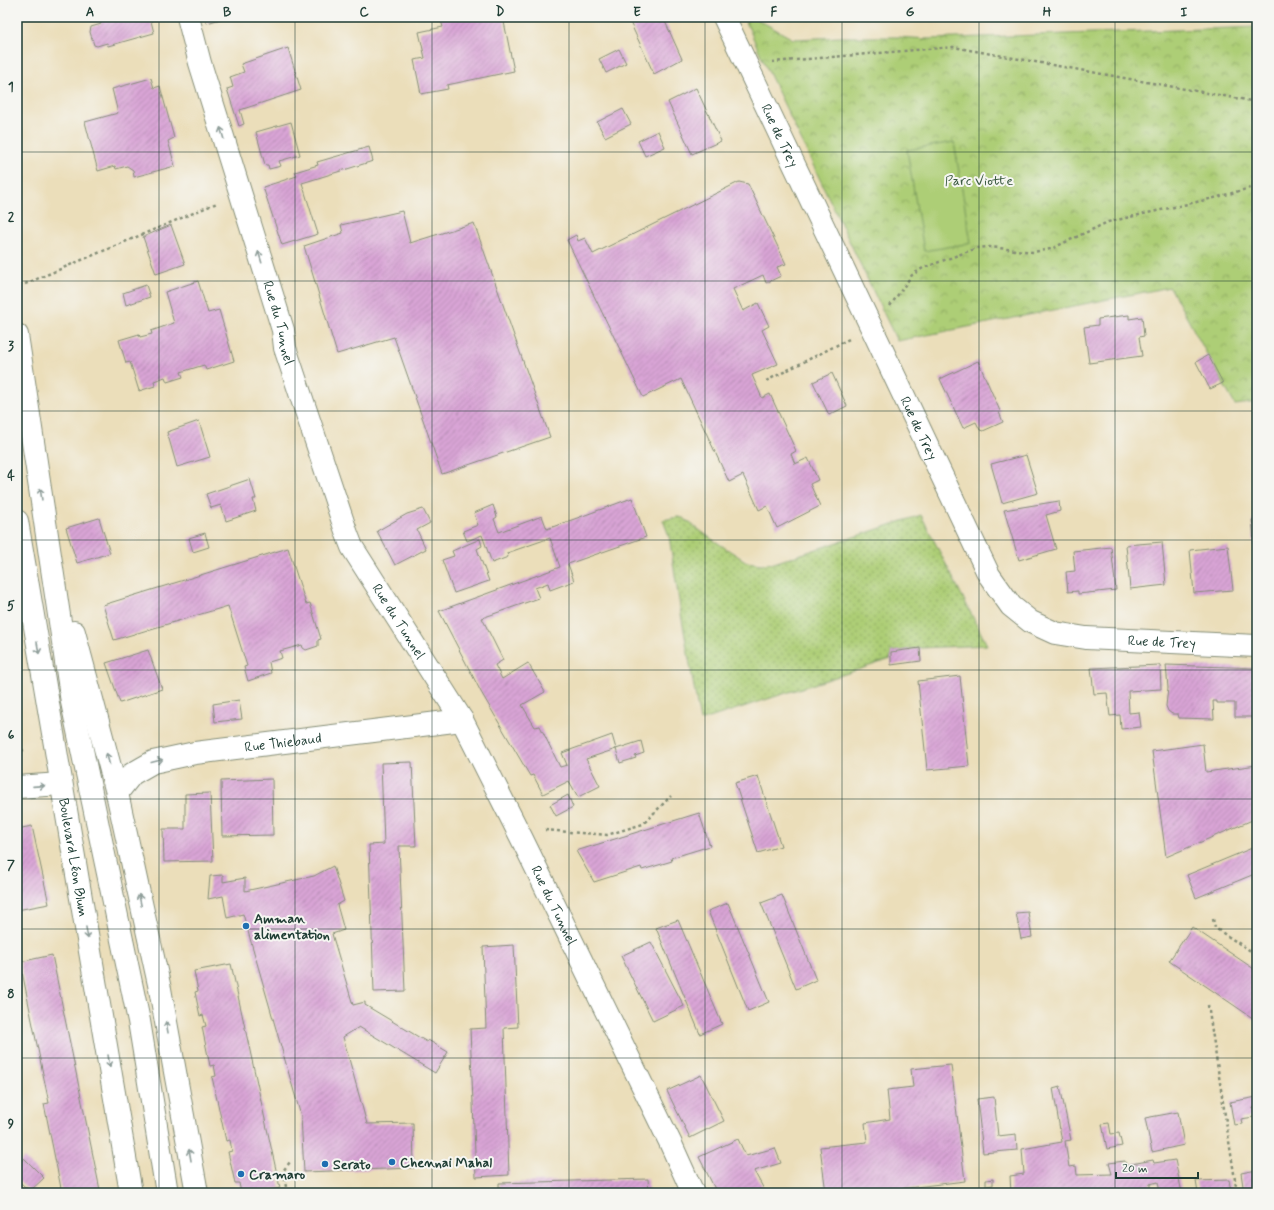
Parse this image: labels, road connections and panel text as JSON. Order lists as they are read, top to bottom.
{
  "streets": {
    "street": [
      "Rue de Trey",
      "Rue du Tunnel",
      "Rue Thiebaud",
      "Boulevard Léon Blum"
    ]
  },
  "crossings": [
    ["Rue du Tunnel", "Rue Thiebaud"]
  ],
  "one_way": ["Rue du Tunnel", "Rue Thiebaud"],
  "parks": ["Parc Viotte"],
  "places": [
    "Amman alimentation",
    "Chennai Mahal",
    "Serato",
    "Cramaro"
  ],
  "scale_bar": "20 m",
  "grid": {
    "columns": [
      "A",
      "B",
      "C",
      "D",
      "E",
      "F",
      "G",
      "H",
      "I"
    ],
    "rows": [
      "1",
      "2",
      "3",
      "4",
      "5",
      "6",
      "7",
      "8",
      "9"
    ]
  }
}
